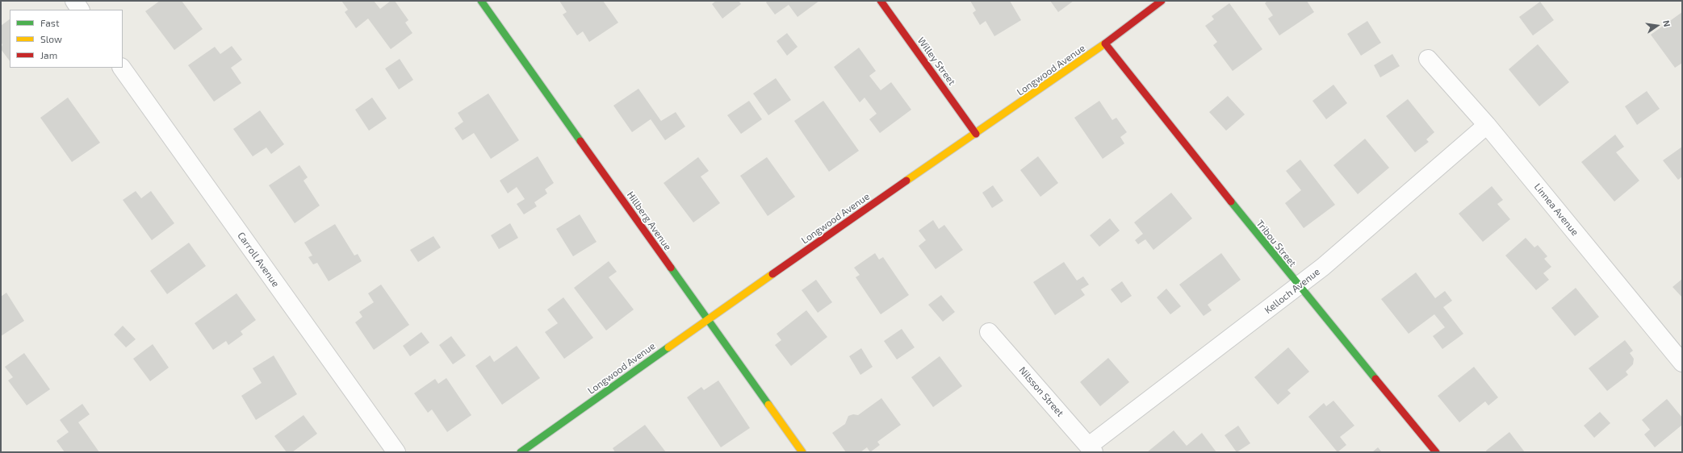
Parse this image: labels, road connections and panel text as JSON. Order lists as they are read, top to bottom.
{
  "streets": {
    "street": [
      "Willey Street",
      "Longwood Avenue",
      "Linnea Avenue",
      "Hillberg Avenue",
      "Tribou Street",
      "Carroll Avenue",
      "Kelloch Avenue",
      "Nilsson Street"
    ]
  },
  "crossings": [
    ["Willey Street", "Longwood Avenue"],
    ["Longwood Avenue", "Hillberg Avenue"],
    ["Longwood Avenue", "Tribou Street"],
    ["Linnea Avenue", "Kelloch Avenue"],
    ["Tribou Street", "Kelloch Avenue"],
    ["Kelloch Avenue", "Nilsson Street"]
  ],
  "legend": ["Fast", "Slow", "Jam"],
  "north": "right"
}
